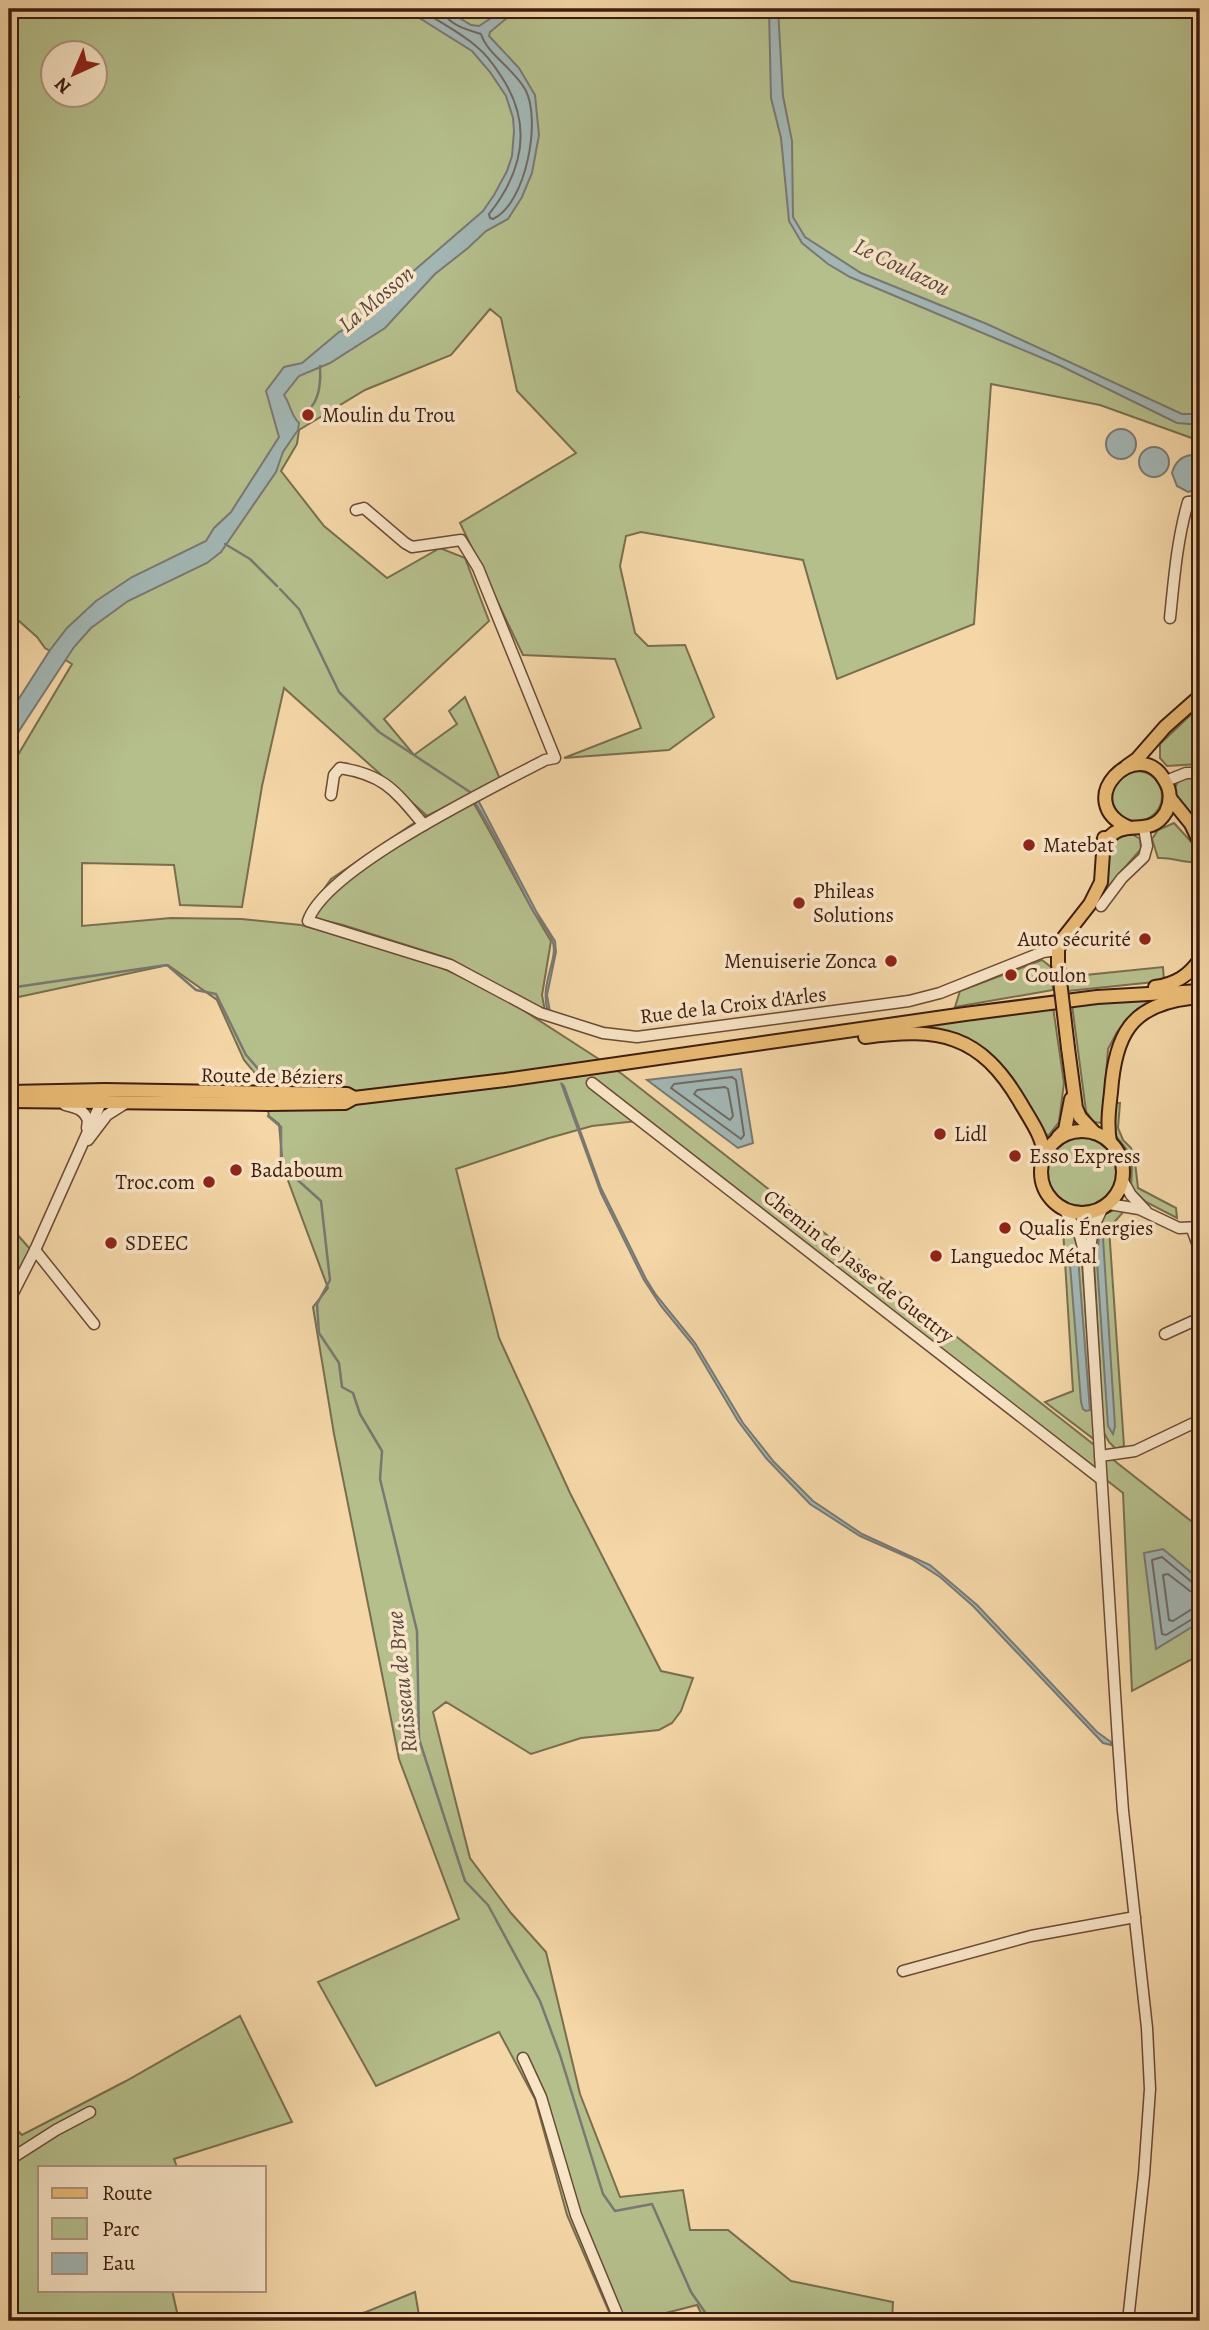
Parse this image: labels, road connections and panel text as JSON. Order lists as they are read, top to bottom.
{
  "streets": {
    "main road": ["Route de Béziers"],
    "street": ["Rue de la Croix d'Arles", "Chemin de Jasse de Guettry"]
  },
  "water": ["Le Coulazou", "La Mosson", "Ruisseau de Brue"],
  "places": [
    "Moulin du Trou",
    "Matebat",
    "Phileas Solutions",
    "Auto sécurité",
    "Menuiserie Zonca",
    "Coulon",
    "Lidl",
    "Esso Express",
    "Badaboum",
    "Troc.com",
    "Qualis Énergies",
    "SDEEC",
    "Languedoc Métal"
  ],
  "legend": ["Route", "Parc", "Eau"],
  "north": "bottom left"
}
